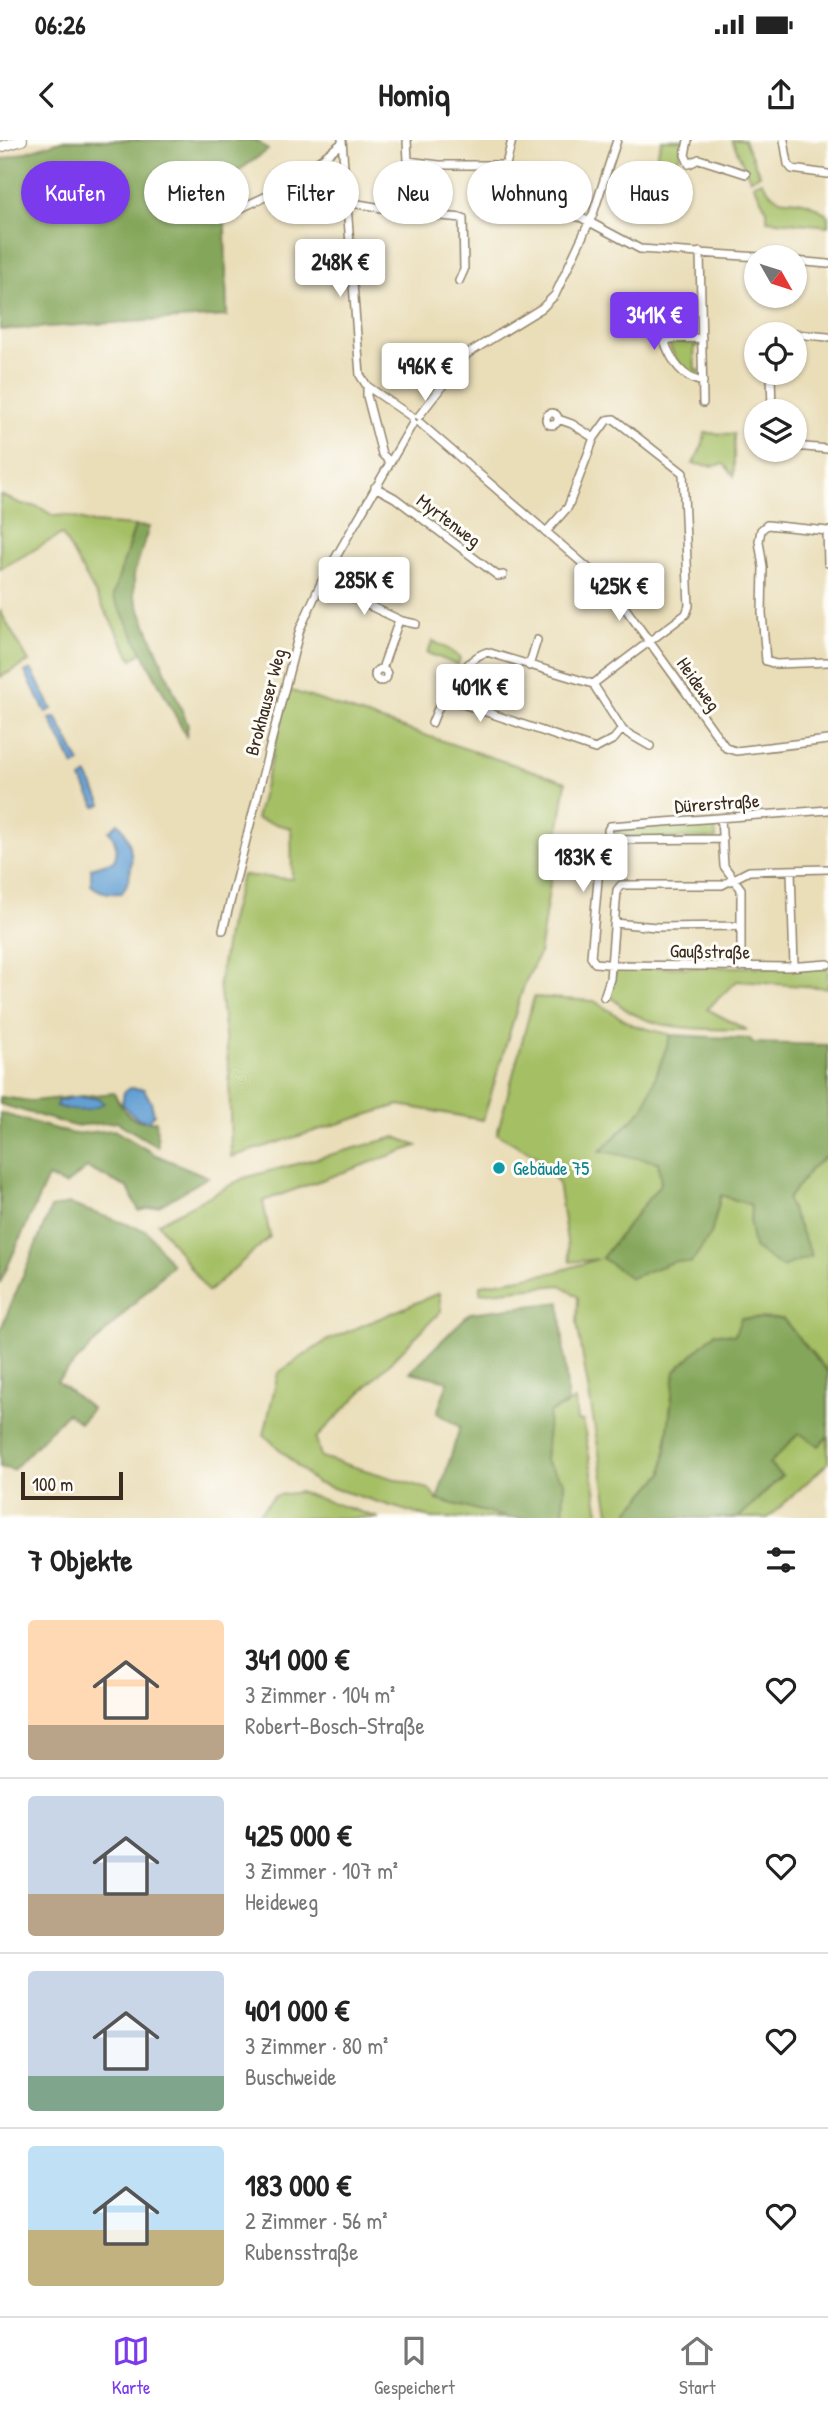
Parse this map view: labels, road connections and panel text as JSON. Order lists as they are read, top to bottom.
{
  "streets": {
    "street": [
      "Myrtenweg",
      "Heideweg",
      "Brokhauser Weg",
      "Dürerstraße",
      "Gaußstraße"
    ]
  },
  "crossings": [
    ["Myrtenweg", "Brokhauser Weg"],
    ["Heideweg", "Brokhauser Weg"],
    ["Dürerstraße", "Gaußstraße"]
  ],
  "places": ["Gebäude 75"],
  "scale_bar": "100 m",
  "north": "bottom right",
  "page": {
    "status": "06:26",
    "header": "Homiq",
    "chip": [
      "Kaufen",
      "Mieten",
      "Filter",
      "Neu",
      "Wohnung",
      "Haus"
    ],
    "price": [
      "248K €",
      "341K €",
      "496K €",
      "285K €",
      "425K €",
      "401K €",
      "183K €"
    ],
    "scale": "100 m",
    "heading": "7 Objekte",
    "list": [
      {
        "name": "341 000 €",
        "note": "3 Zimmer · 104 m² · Robert-Bosch-Straße"
      },
      {
        "name": "425 000 €",
        "note": "3 Zimmer · 107 m² · Heideweg"
      },
      {
        "name": "401 000 €",
        "note": "3 Zimmer · 80 m² · Buschweide"
      },
      {
        "name": "183 000 €",
        "note": "2 Zimmer · 56 m² · Rubensstraße"
      }
    ],
    "tabs": ["Karte", "Gespeichert", "Start"]
  }
}
